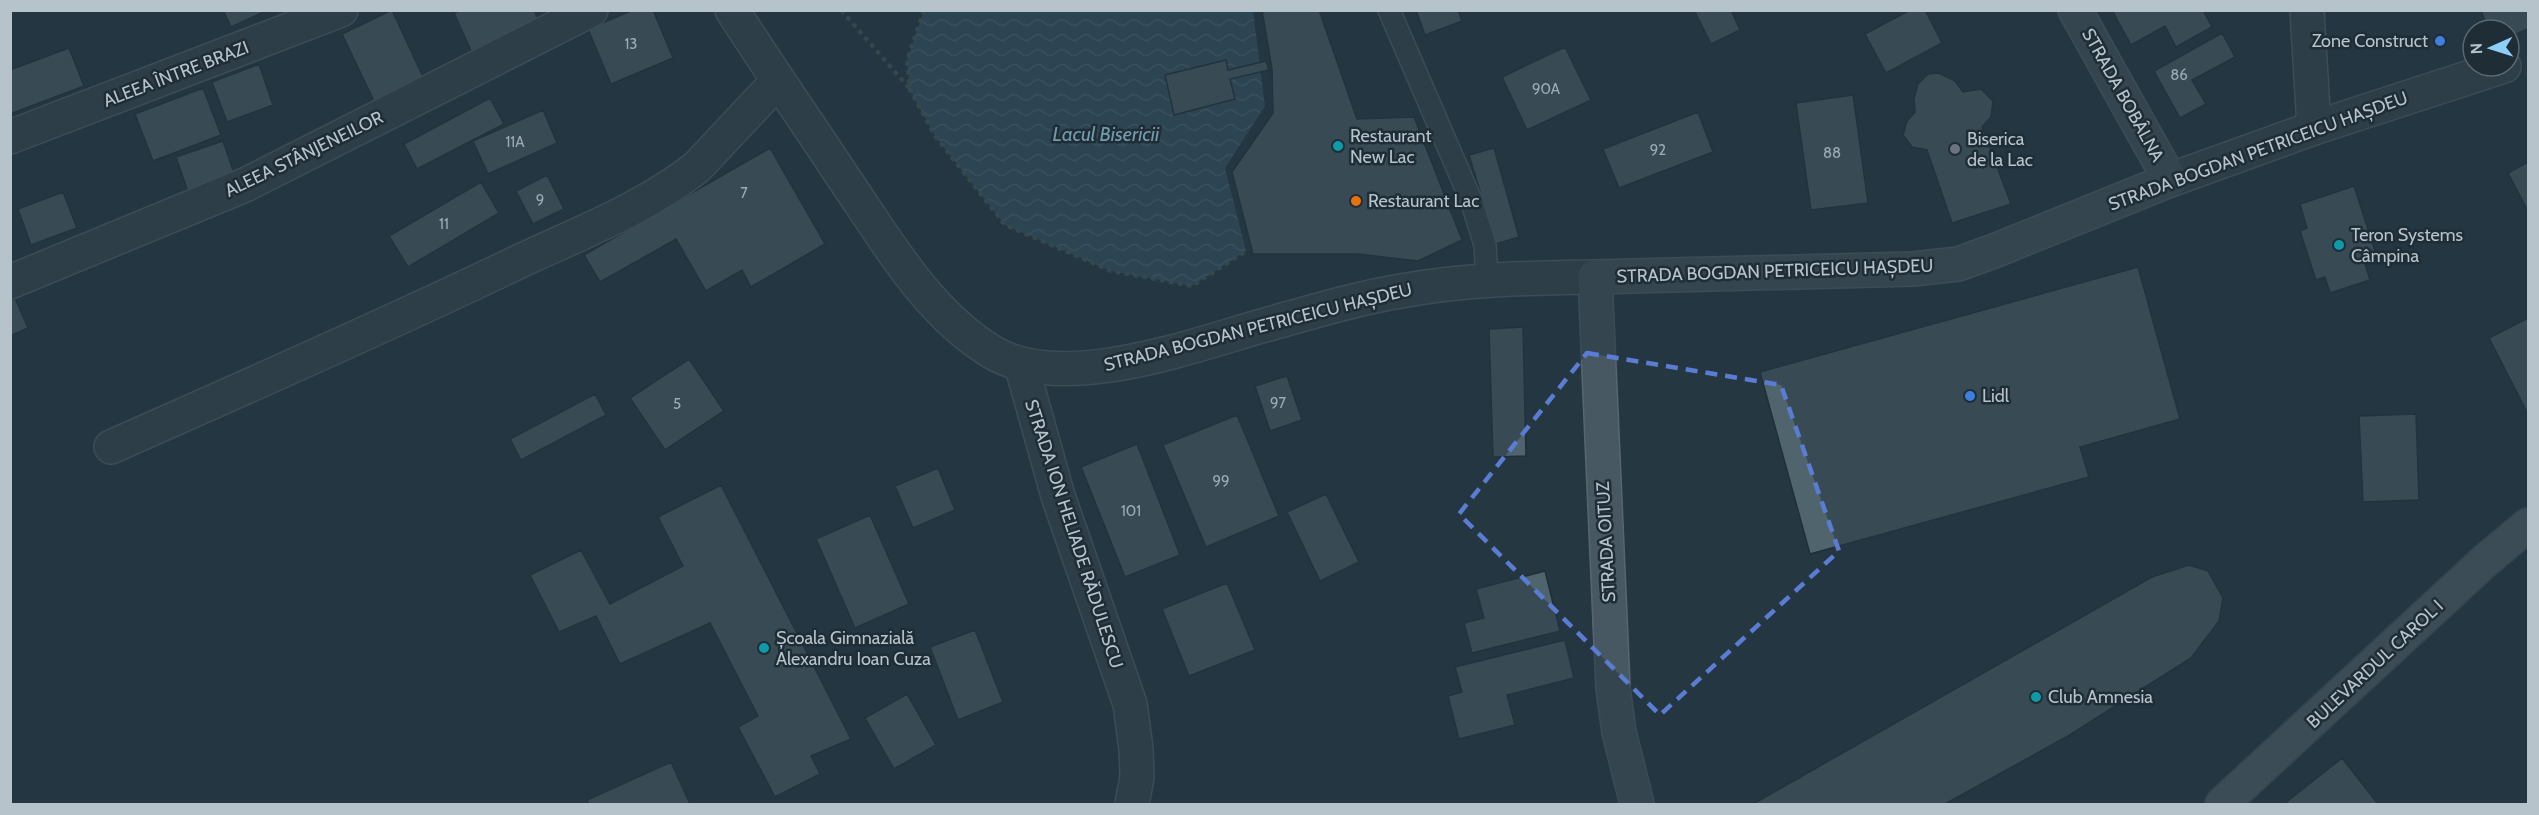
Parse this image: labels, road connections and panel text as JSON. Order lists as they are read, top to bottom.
{
  "streets": {
    "main road": [
      "STRADA BOBÂLNA",
      "STRADA BOGDAN PETRICEICU HAȘDEU",
      "STRADA OITUZ",
      "BULEVARDUL CAROL I"
    ],
    "street": ["ALEEA ÎNTRE BRAZI", "ALEEA STÂNJENEILOR", "STRADA ION HELIADE RĂDULESCU"]
  },
  "crossings": [
    ["STRADA BOBÂLNA", "STRADA BOGDAN PETRICEICU HAȘDEU"],
    ["STRADA BOGDAN PETRICEICU HAȘDEU", "STRADA ION HELIADE RĂDULESCU"],
    ["STRADA BOGDAN PETRICEICU HAȘDEU", "STRADA OITUZ"]
  ],
  "water": ["Lacul Bisericii"],
  "places": [
    "Zone Construct",
    "Restaurant New Lac",
    "Biserica de la Lac",
    "Restaurant Lac",
    "Teron Systems Câmpina",
    "Lidl",
    "Școala Gimnazială Alexandru Ioan Cuza",
    "Club Amnesia"
  ],
  "house_numbers": [
    "13",
    "86",
    "90A",
    "11A",
    "92",
    "88",
    "7",
    "9",
    "11",
    "97",
    "5",
    "99",
    "101"
  ],
  "north": "left"
}
